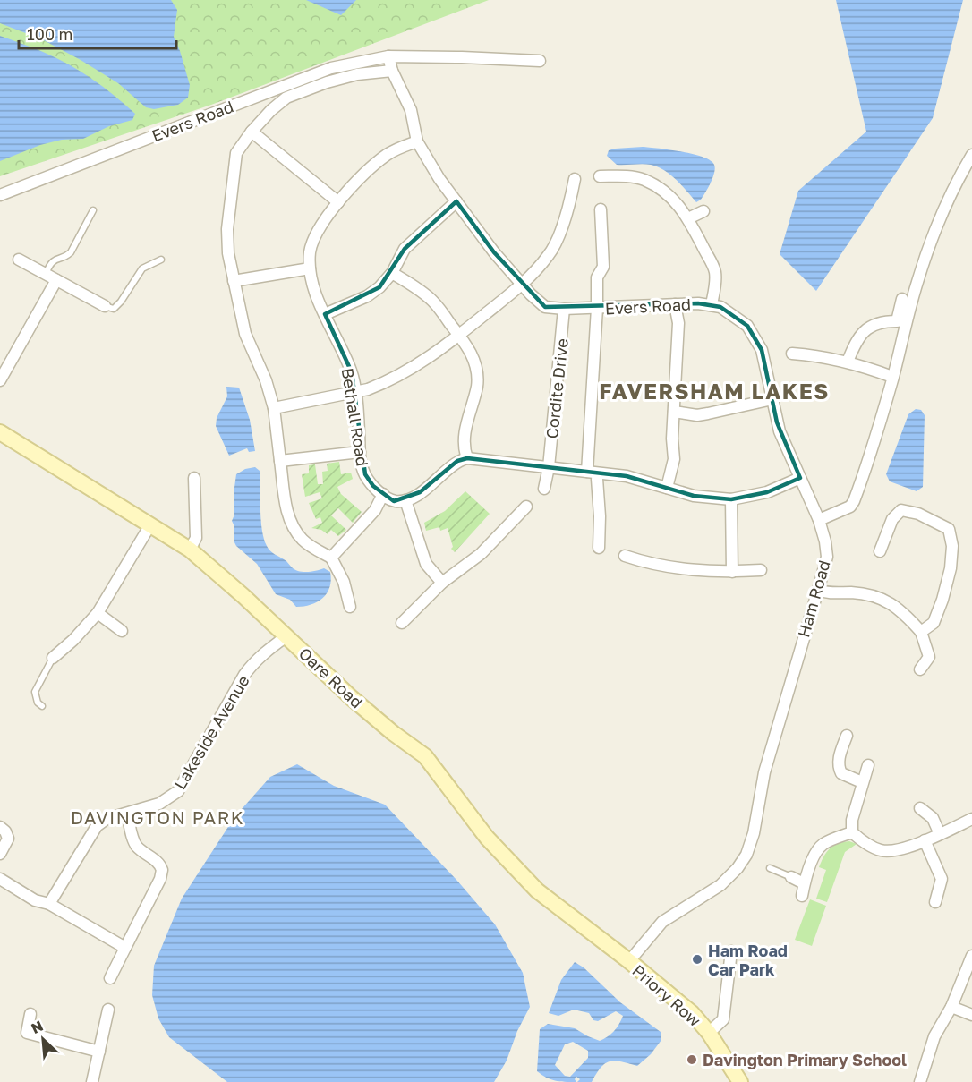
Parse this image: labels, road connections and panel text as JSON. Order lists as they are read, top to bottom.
{
  "streets": {
    "street": [
      "Evers Road",
      "Cordite Drive",
      "Bethall Road",
      "Ham Road",
      "Oare Road",
      "Lakeside Avenue",
      "Priory Row"
    ]
  },
  "crossings": [
    ["Evers Road", "Cordite Drive"],
    ["Evers Road", "Bethall Road"],
    ["Evers Road", "Ham Road"],
    ["Ham Road", "Oare Road"],
    ["Ham Road", "Priory Row"],
    ["Oare Road", "Lakeside Avenue"],
    ["Oare Road", "Priory Row"]
  ],
  "districts": ["FAVERSHAM LAKES", "DAVINGTON PARK"],
  "places": ["Ham Road Car Park", "Davington Primary School"],
  "scale_bar": "100 m",
  "north": "top left"
}
